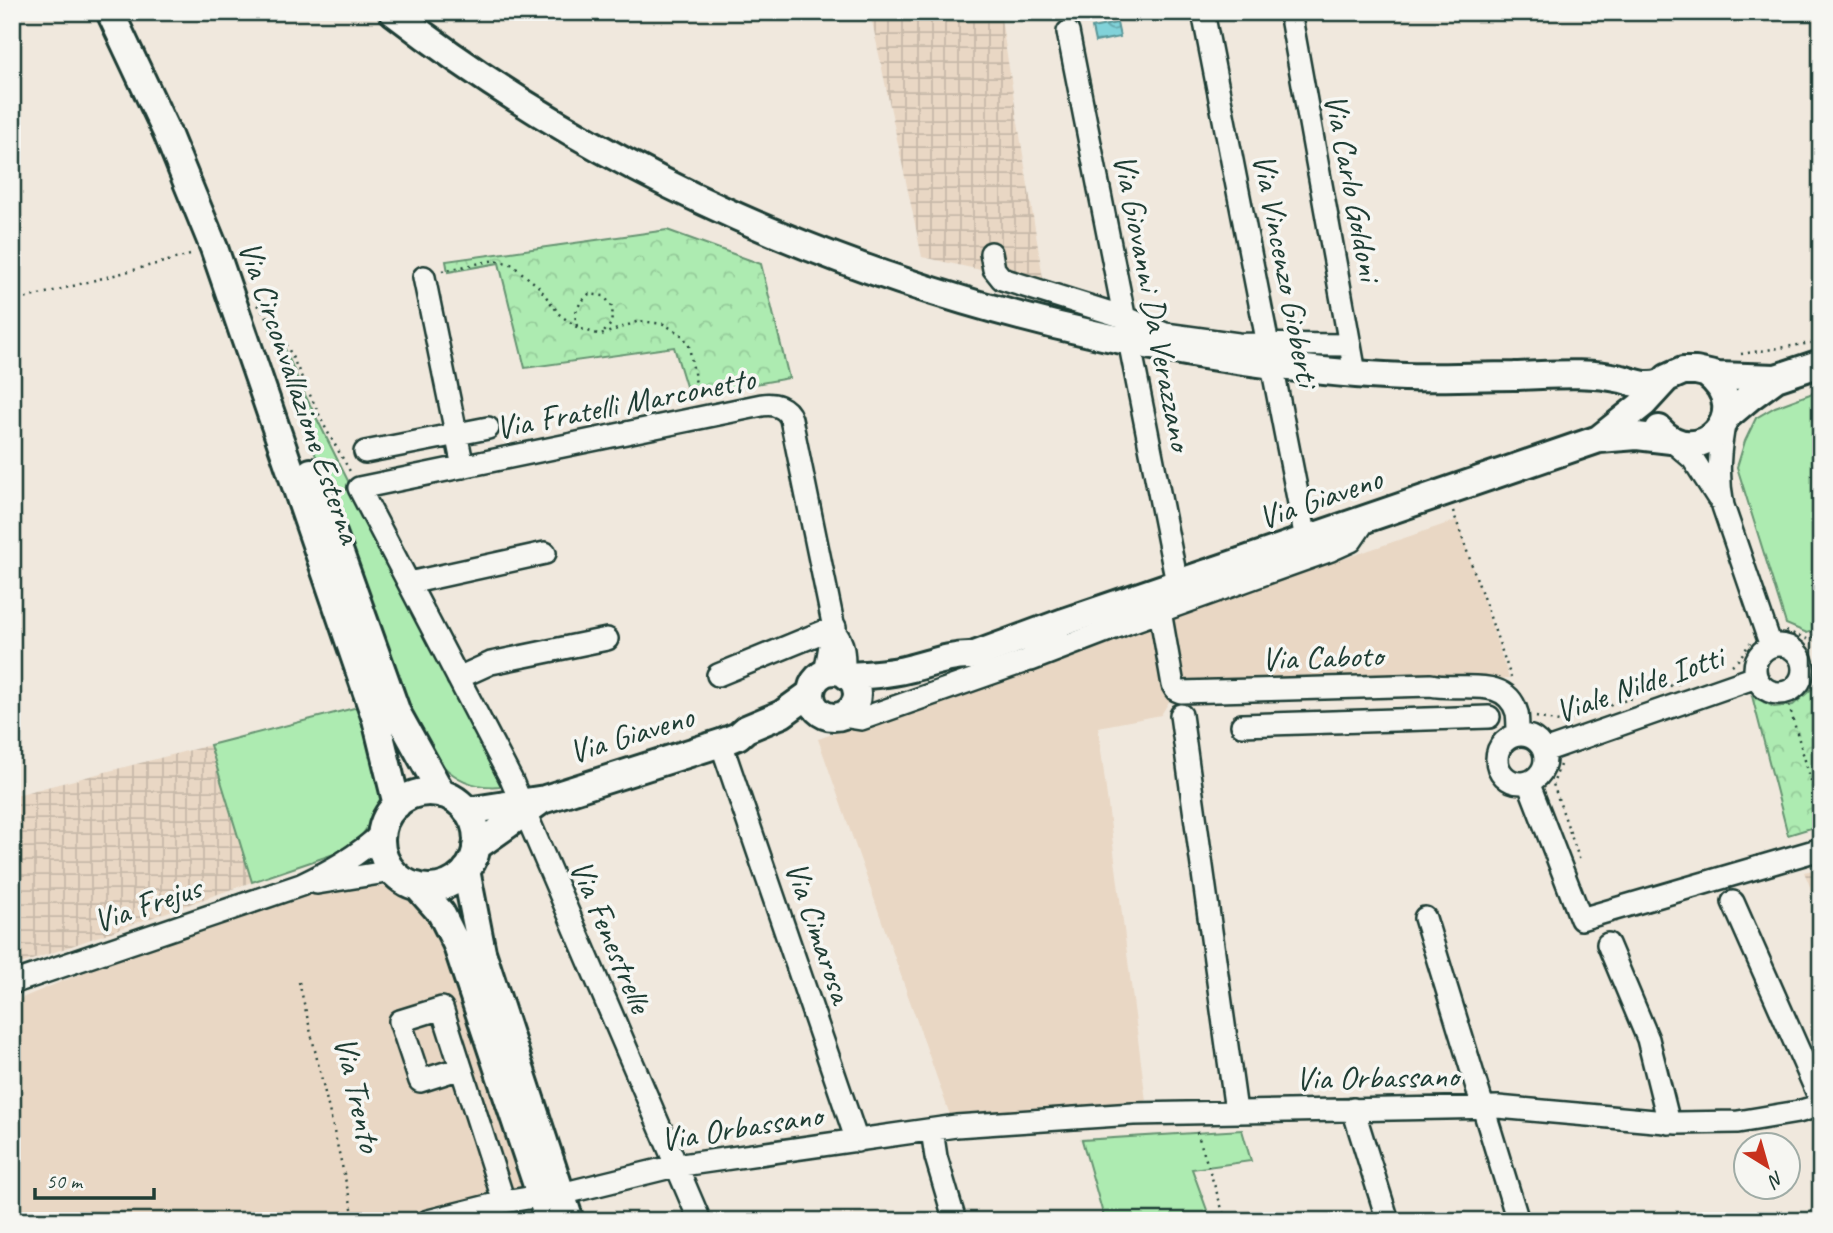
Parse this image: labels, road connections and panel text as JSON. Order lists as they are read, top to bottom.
{
  "streets": {
    "main road": ["Via Circonvallazione Esterna", "Via Giaveno"],
    "street": [
      "Via Carlo Goldoni",
      "Via Vincenzo Gioberti",
      "Via Giovanni Da Verazzano",
      "Via Fratelli Marconetto",
      "Via Caboto",
      "Viale Nilde Iotti",
      "Via Frejus",
      "Via Cimarosa",
      "Via Fenestrelle",
      "Via Orbassano"
    ],
    "path": ["Via Trento"]
  },
  "crossings": [
    ["Via Vincenzo Gioberti", "Via Giaveno"],
    ["Via Giovanni Da Verazzano", "Via Giaveno"],
    ["Via Circonvallazione Esterna", "Via Giaveno"],
    ["Via Circonvallazione Esterna", "Via Frejus"],
    ["Via Fratelli Marconetto", "Via Giaveno"],
    ["Via Fratelli Marconetto", "Via Fenestrelle"],
    ["Via Giaveno", "Viale Nilde Iotti"],
    ["Via Giaveno", "Via Frejus"],
    ["Via Giaveno", "Via Cimarosa"],
    ["Via Giaveno", "Via Fenestrelle"],
    ["Via Caboto", "Viale Nilde Iotti"],
    ["Via Cimarosa", "Via Orbassano"],
    ["Via Fenestrelle", "Via Orbassano"]
  ],
  "scale_bar": "50 m",
  "north": "bottom right"
}
